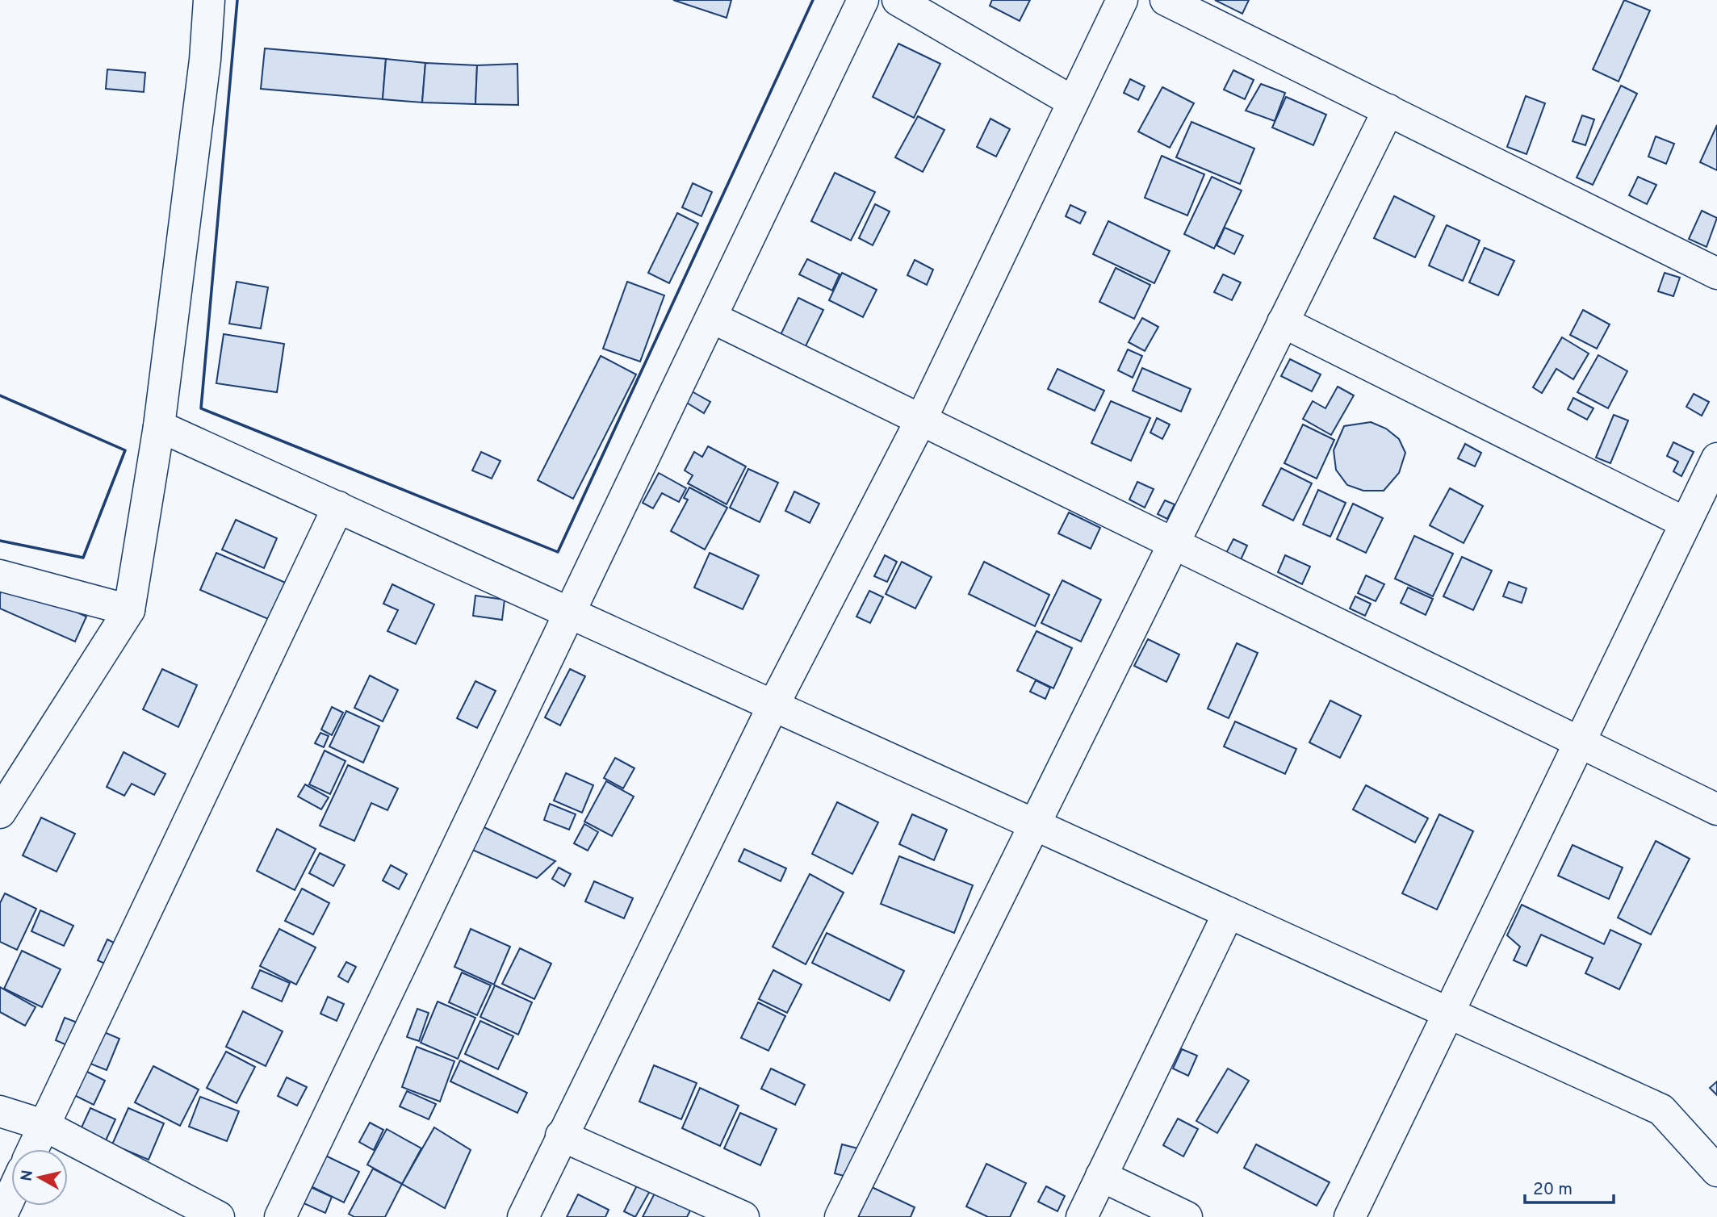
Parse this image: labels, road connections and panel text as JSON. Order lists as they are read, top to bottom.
{
  "scale_bar": "20 m",
  "north": "left"
}
